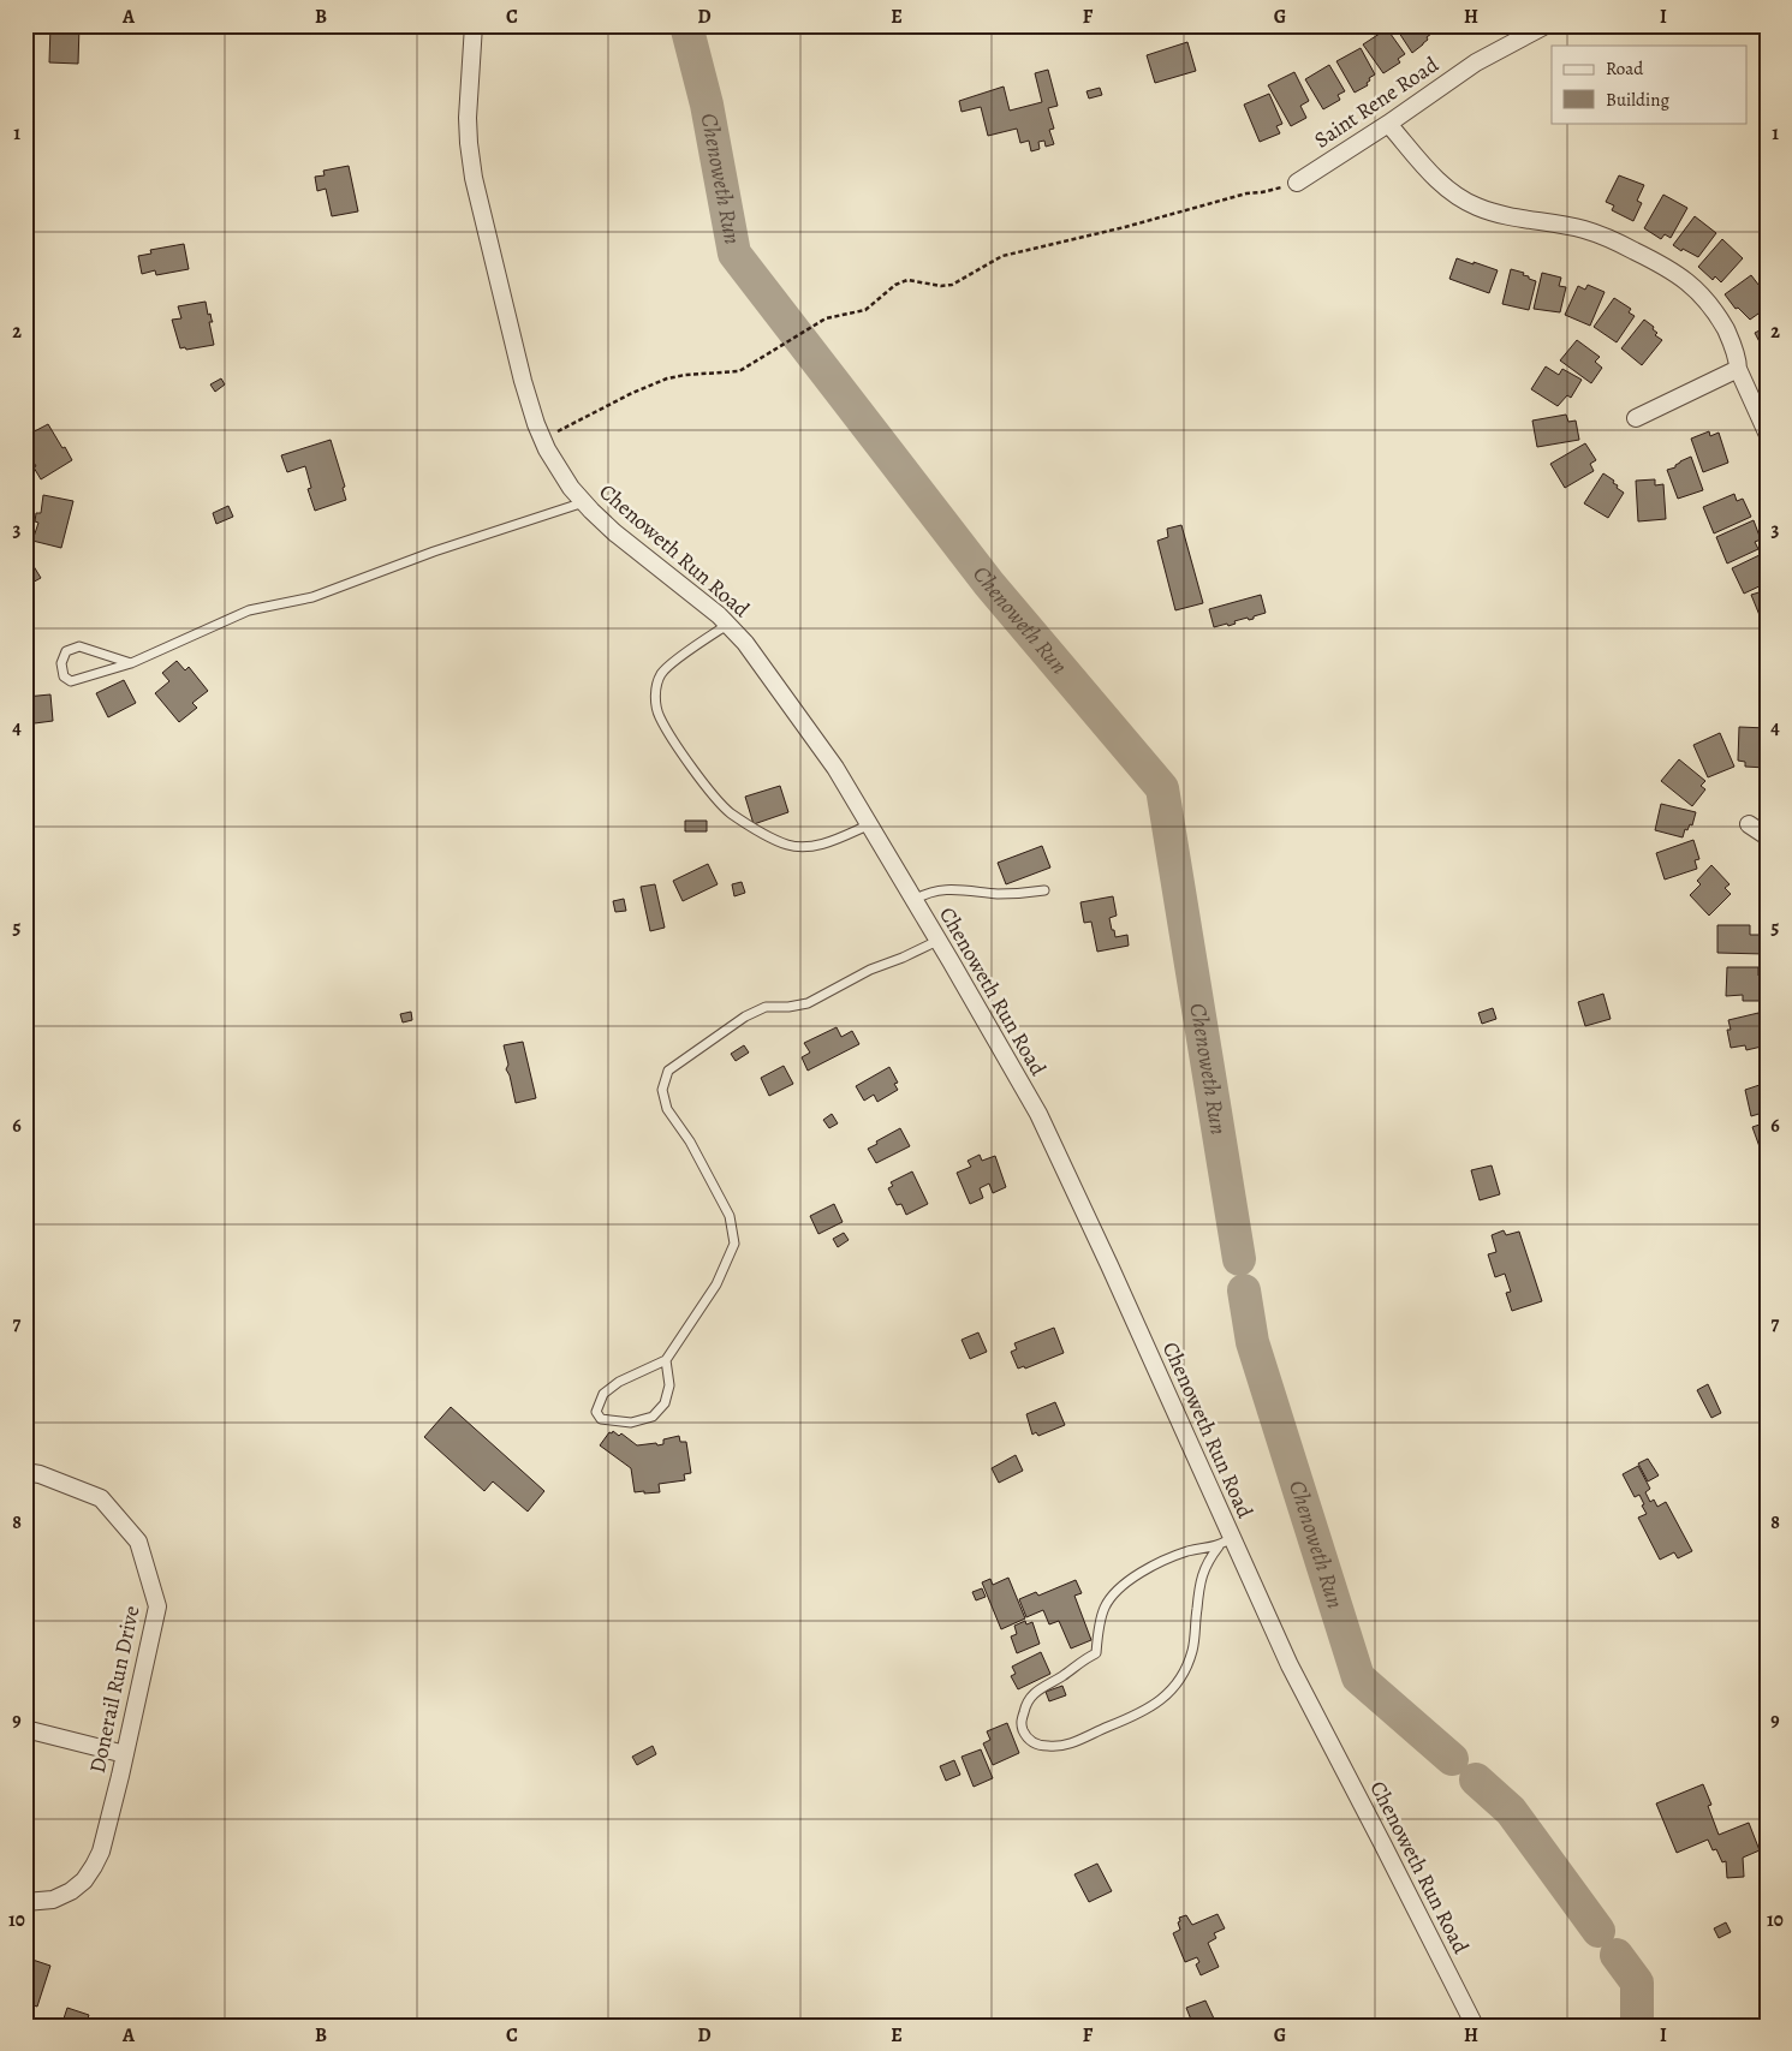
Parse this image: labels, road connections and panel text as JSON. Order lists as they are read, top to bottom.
{
  "streets": {
    "street": ["Saint Rene Road", "Chenoweth Run Road", "Donerail Run Drive"]
  },
  "water": ["Chenoweth Run"],
  "legend": ["Road", "Building"],
  "grid": {
    "columns": [
      "A",
      "B",
      "C",
      "D",
      "E",
      "F",
      "G",
      "H",
      "I"
    ],
    "rows": [
      "1",
      "2",
      "3",
      "4",
      "5",
      "6",
      "7",
      "8",
      "9",
      "10"
    ]
  }
}
